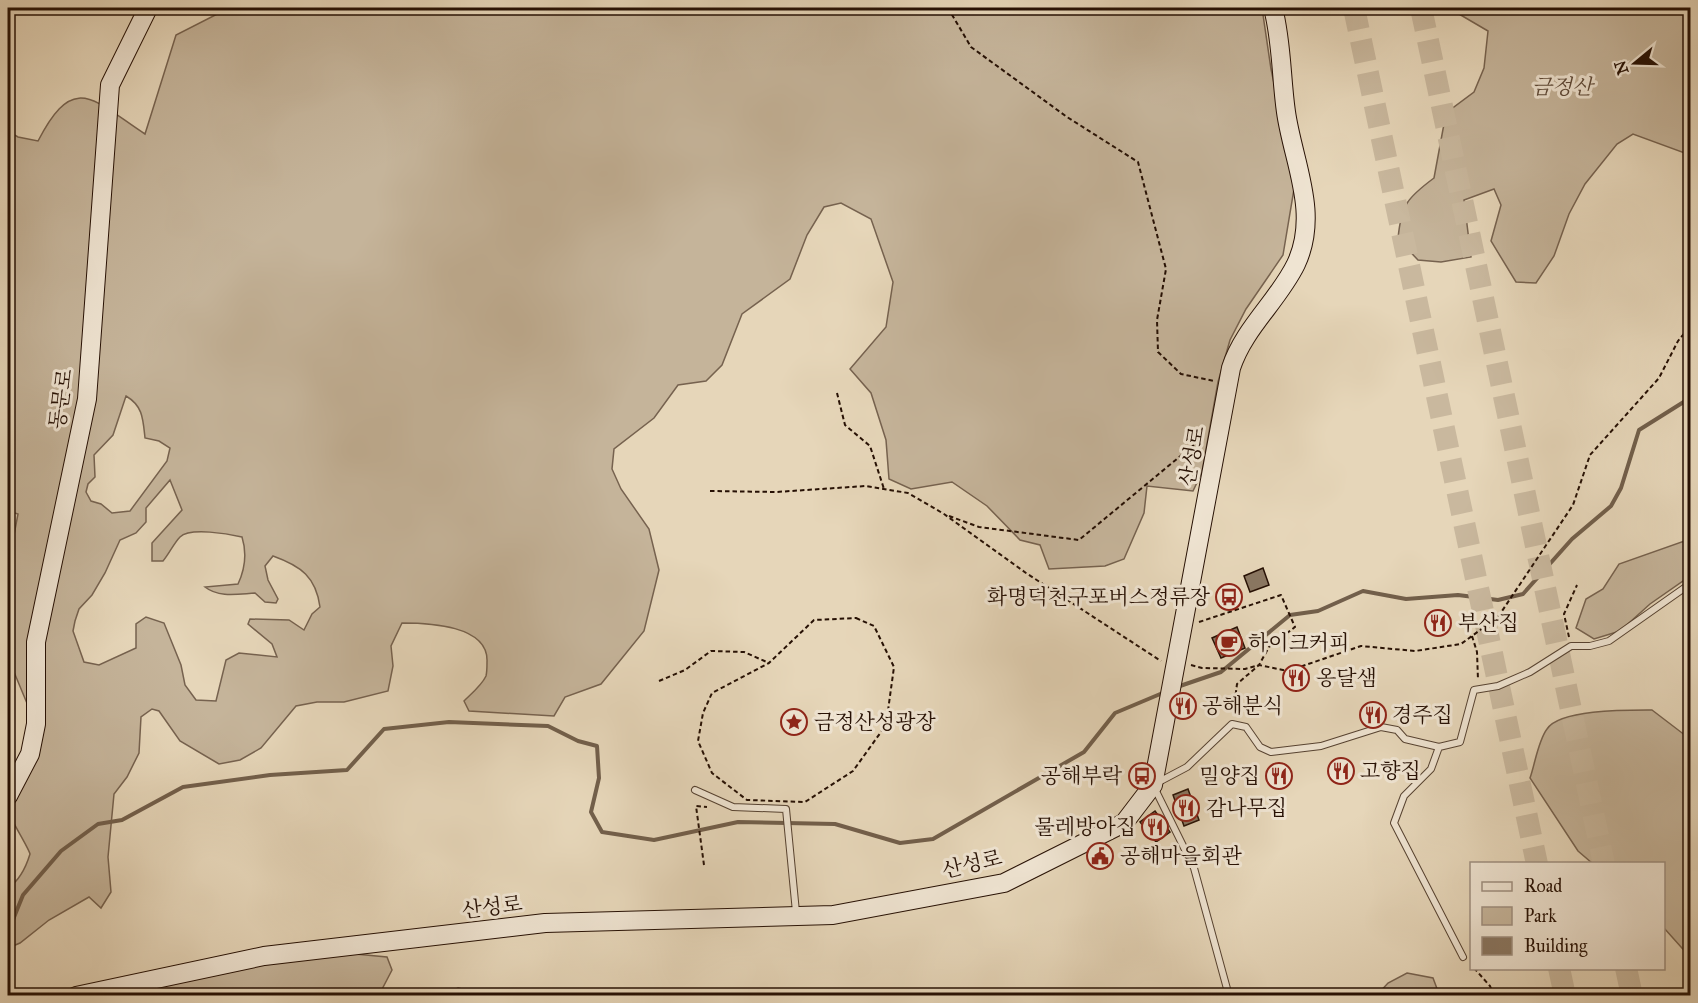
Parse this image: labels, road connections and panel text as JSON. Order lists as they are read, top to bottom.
{
  "streets": {
    "main road": ["동문로", "산성로"]
  },
  "parks": ["금정산"],
  "places": {
    "bus stop": ["화명덕천구포버스정류장", "공해부락"],
    "restaurant": [
      "부산집",
      "옹달샘",
      "공해분식",
      "경주집",
      "고향집",
      "밀양집",
      "감나무집",
      "물레방아집"
    ],
    "cafe": ["하이크커피"],
    "place": ["금정산성광장"],
    "public building": ["공해마을회관"]
  },
  "legend": ["Road", "Park", "Building"],
  "north": "left"
}
